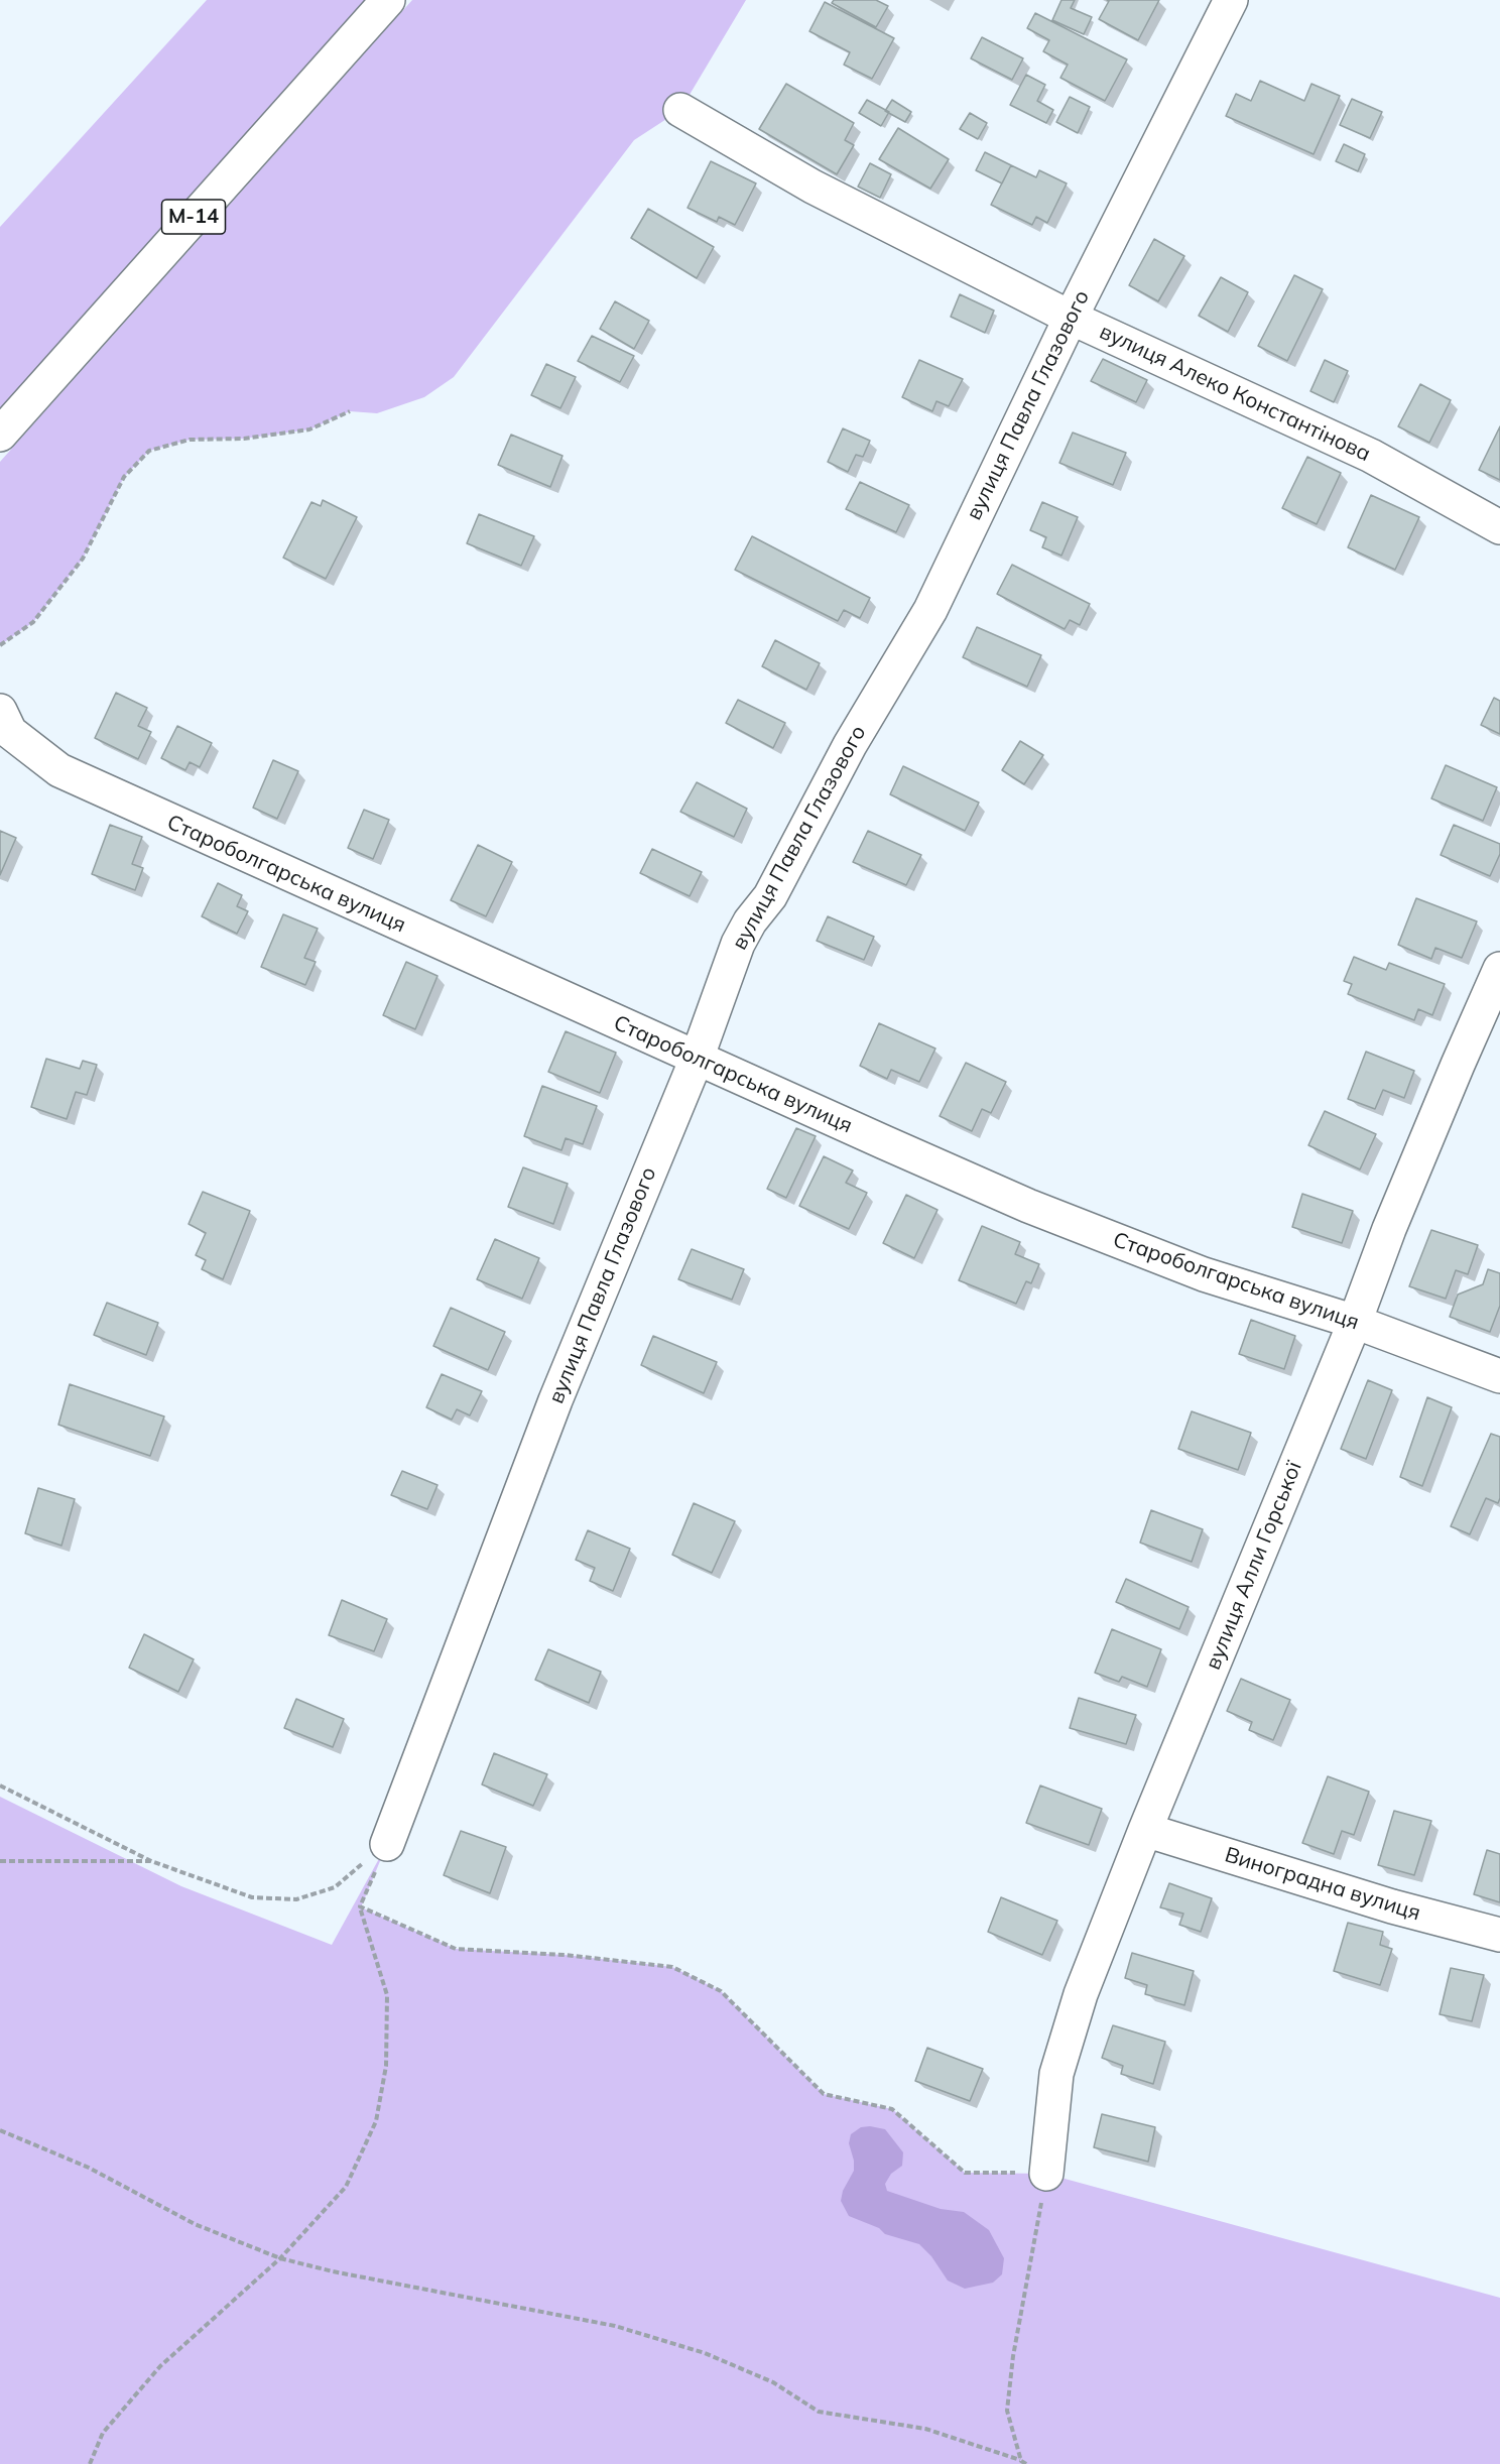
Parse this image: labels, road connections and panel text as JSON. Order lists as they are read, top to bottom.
{
  "streets": {
    "main road": [
      "М-14",
      "вулиця Алеко Константінова",
      "вулиця Павла Глазового",
      "Староболгарська вулиця",
      "вулиця Алли Горської",
      "Виноградна вулиця"
    ]
  },
  "crossings": [
    ["вулиця Алеко Константінова", "вулиця Павла Глазового"],
    ["вулиця Павла Глазового", "Староболгарська вулиця"],
    ["Староболгарська вулиця", "вулиця Алли Горської"],
    ["вулиця Алли Горської", "Виноградна вулиця"]
  ]
}
